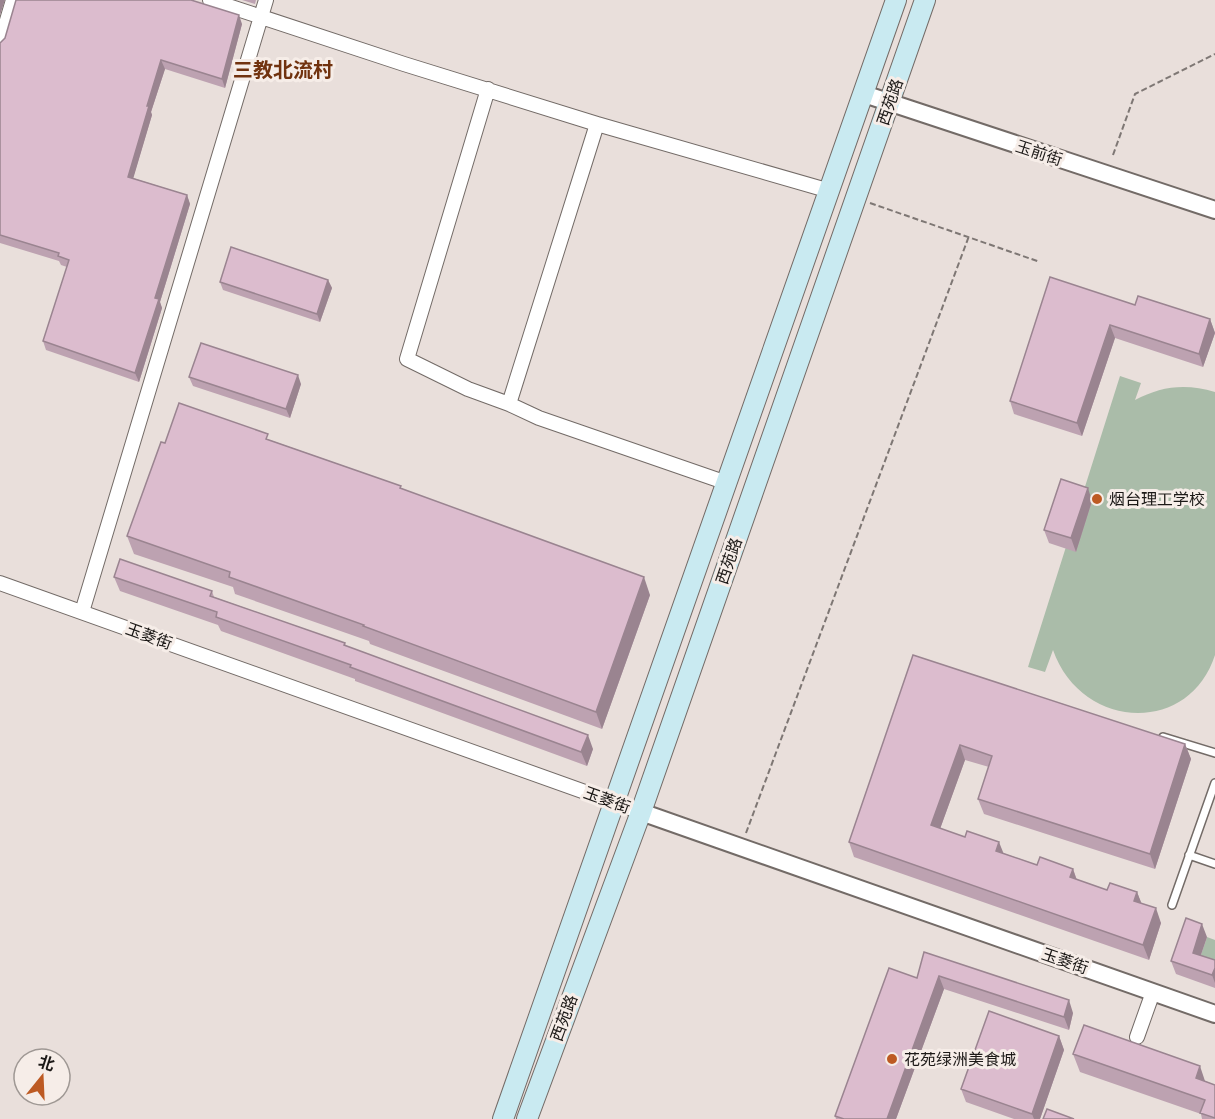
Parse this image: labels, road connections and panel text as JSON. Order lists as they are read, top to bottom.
{
  "streets": {
    "main road": ["西苑路"],
    "street": ["玉前街", "玉菱街"]
  },
  "crossings": [
    ["西苑路", "玉前街"],
    ["西苑路", "玉菱街"]
  ],
  "districts": ["三教北流村"],
  "places": ["烟台理工学校", "花苑绿洲美食城"],
  "north": "top"
}
